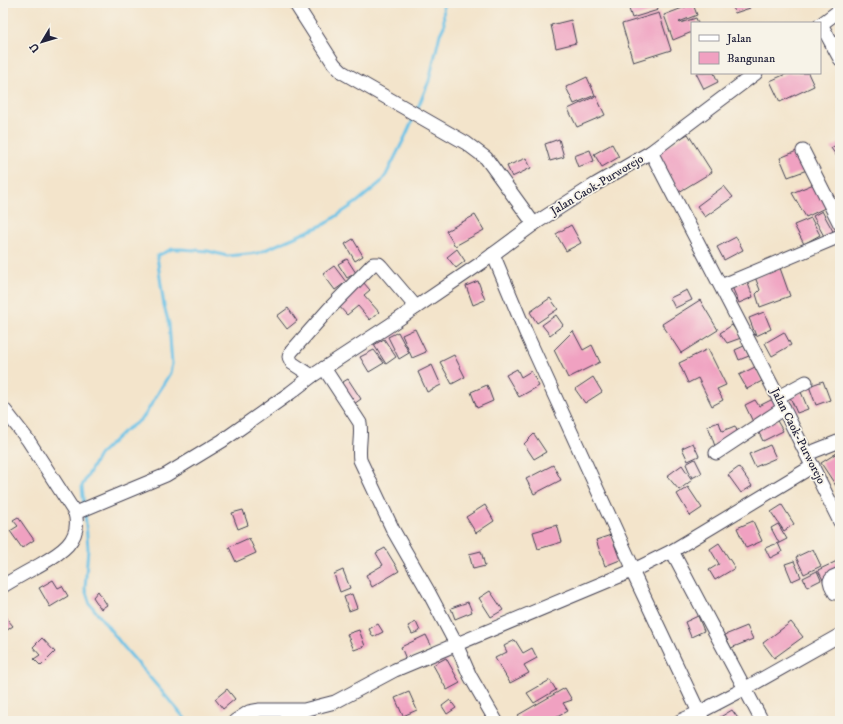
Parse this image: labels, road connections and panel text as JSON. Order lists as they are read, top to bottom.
{
  "streets": {
    "street": ["Jalan Caok-Purworejo"]
  },
  "legend": ["Jalan", "Bangunan"],
  "north": "bottom left"
}
